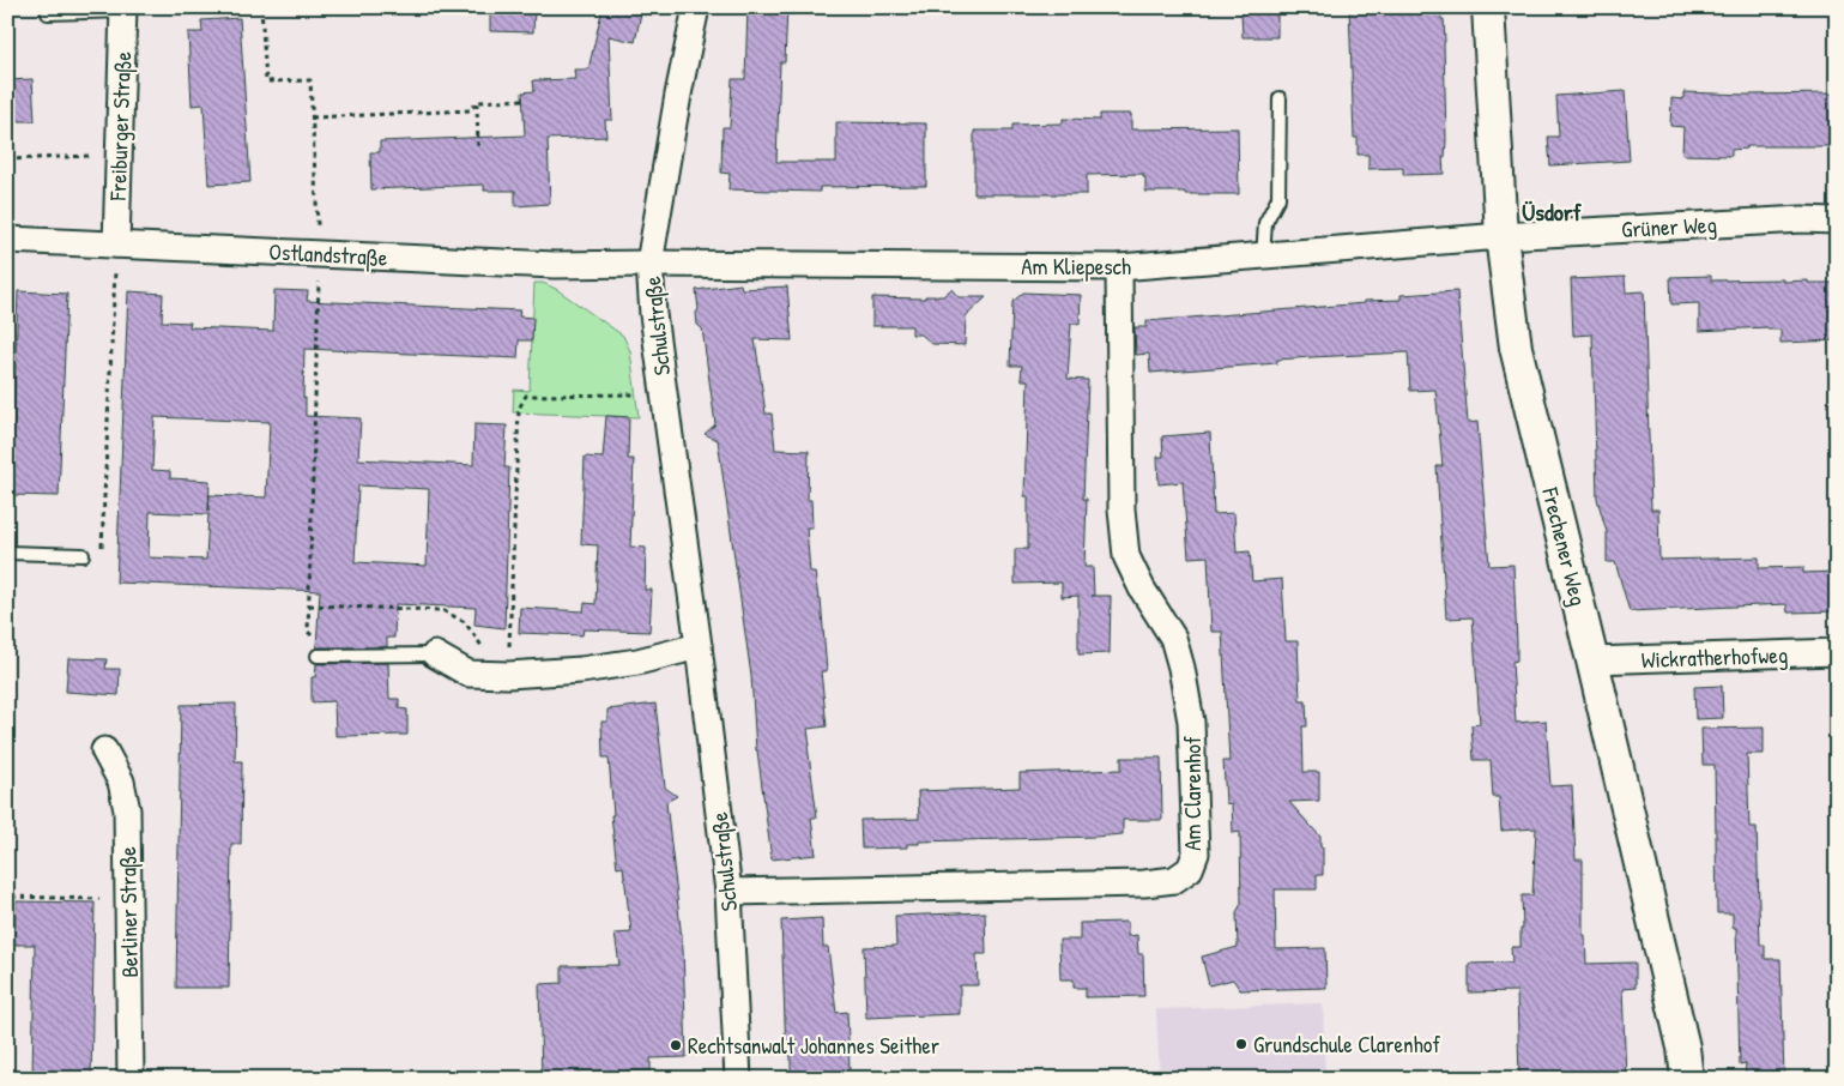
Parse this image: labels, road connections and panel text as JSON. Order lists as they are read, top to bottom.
{
  "streets": {
    "street": [
      "Freiburger Straße",
      "Grüner Weg",
      "Ostlandstraße",
      "Am Kliepesch",
      "Schulstraße",
      "Frechener Weg",
      "Wickratherhofweg",
      "Am Clarenhof",
      "Berliner Straße"
    ]
  },
  "crossings": [
    ["Freiburger Straße", "Ostlandstraße"],
    ["Grüner Weg", "Am Kliepesch"],
    ["Grüner Weg", "Frechener Weg"],
    ["Ostlandstraße", "Am Kliepesch"],
    ["Ostlandstraße", "Schulstraße"],
    ["Am Kliepesch", "Schulstraße"],
    ["Am Kliepesch", "Frechener Weg"],
    ["Am Kliepesch", "Am Clarenhof"],
    ["Schulstraße", "Am Clarenhof"],
    ["Frechener Weg", "Wickratherhofweg"]
  ],
  "districts": ["Üsdorf"],
  "places": ["Grundschule Clarenhof", "Rechtsanwalt Johannes Seither"]
}
